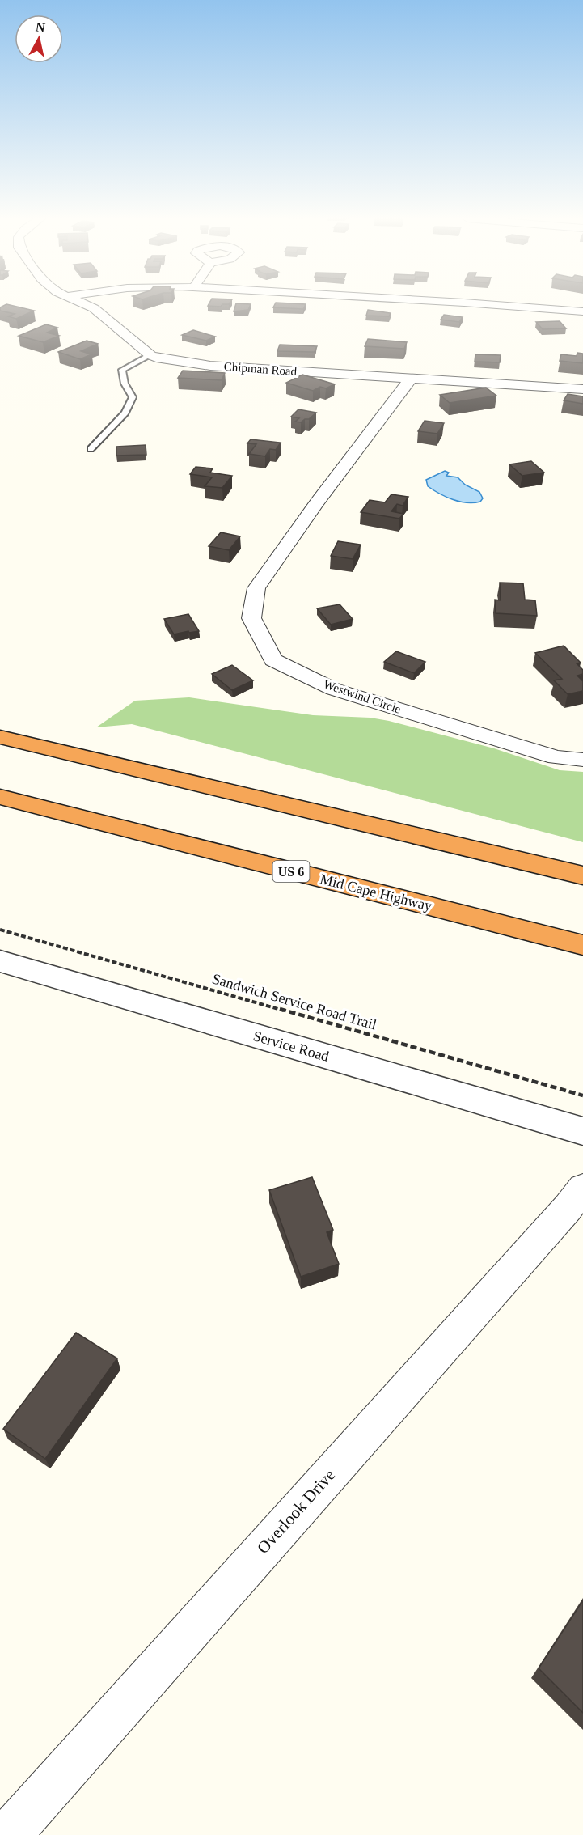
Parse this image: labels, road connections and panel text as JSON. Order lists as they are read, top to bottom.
{
  "streets": {
    "highway": ["US 6", "Mid Cape Highway"],
    "street": [
      "Chipman Road",
      "Westwind Circle",
      "Service Road",
      "Overlook Drive"
    ],
    "path": ["Sandwich Service Road Trail"]
  },
  "crossings": [
    ["Chipman Road", "Westwind Circle"]
  ],
  "north": "top"
}
